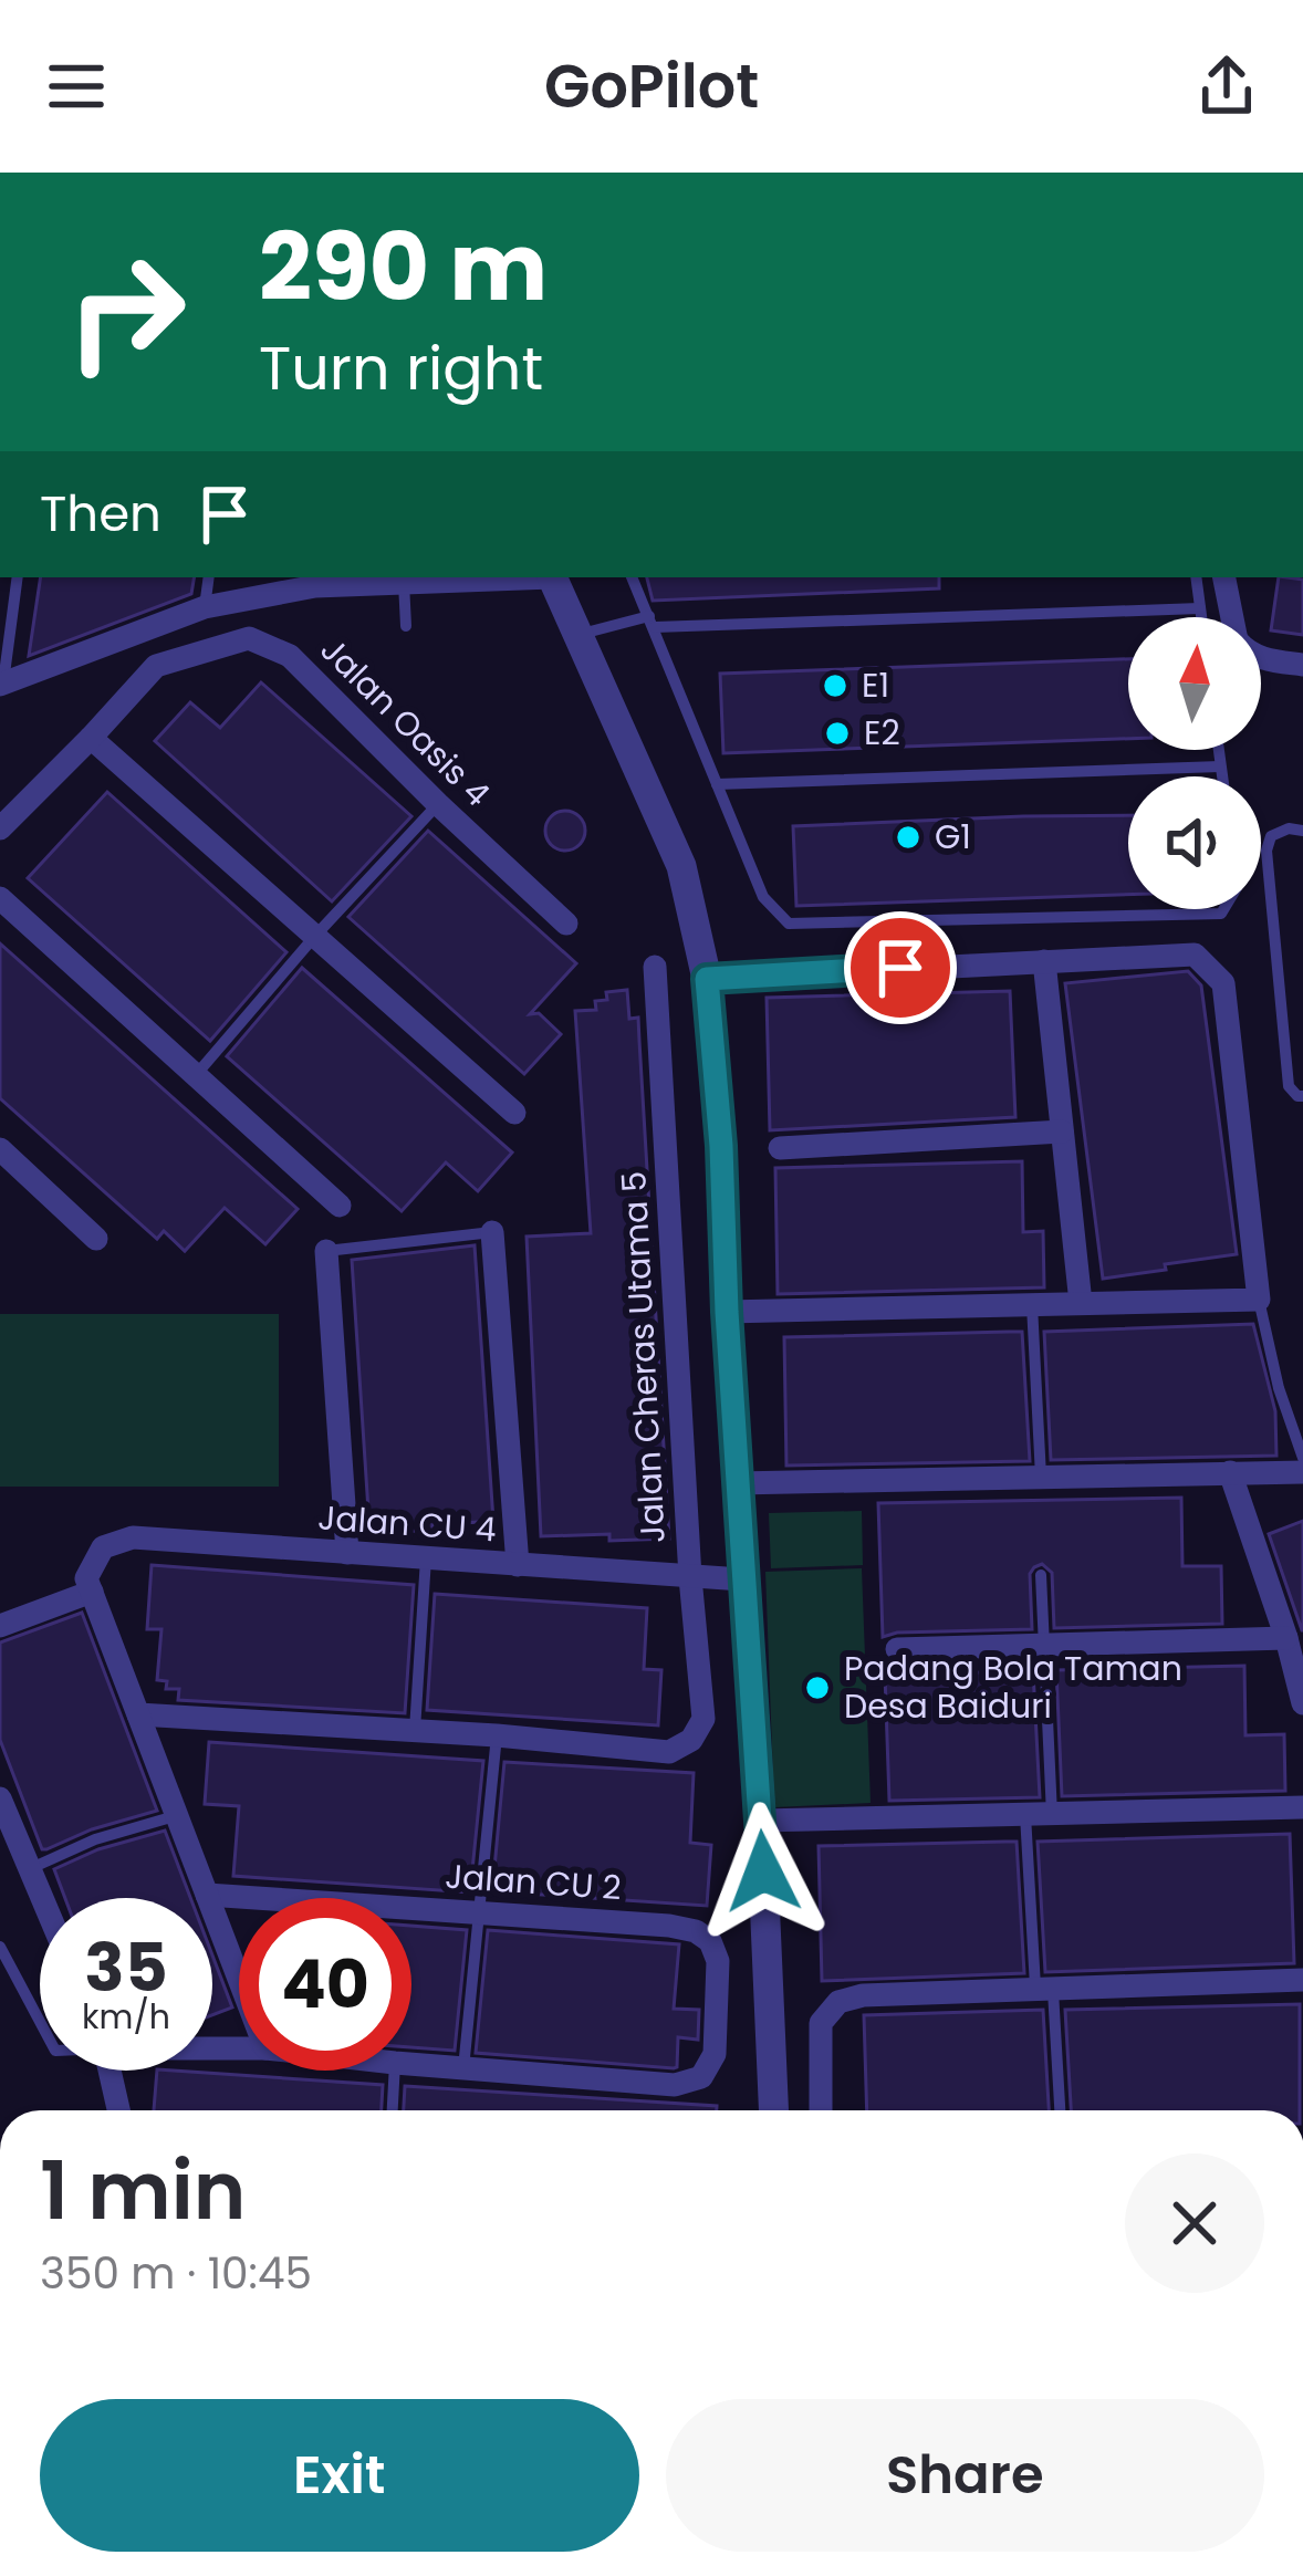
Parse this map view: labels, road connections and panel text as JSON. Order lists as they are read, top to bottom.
{
  "streets": {
    "street": [
      "Jalan Oasis 4",
      "Jalan Cheras Utama 5",
      "Jalan CU 4",
      "Jalan CU 2"
    ]
  },
  "crossings": [
    ["Jalan Cheras Utama 5", "Jalan CU 4"]
  ],
  "places": [
    "E1",
    "E2",
    "G1",
    "Padang Bola Taman Desa Baiduri"
  ],
  "north": "top",
  "page": {
    "header": "GoPilot",
    "turn": ["290 m", "Turn right"],
    "then": "Then",
    "speed": "35 km/h",
    "limit": "40",
    "heading": ["1 min", "350 m · 10:45"],
    "buttons": ["Exit", "Share"]
  }
}
